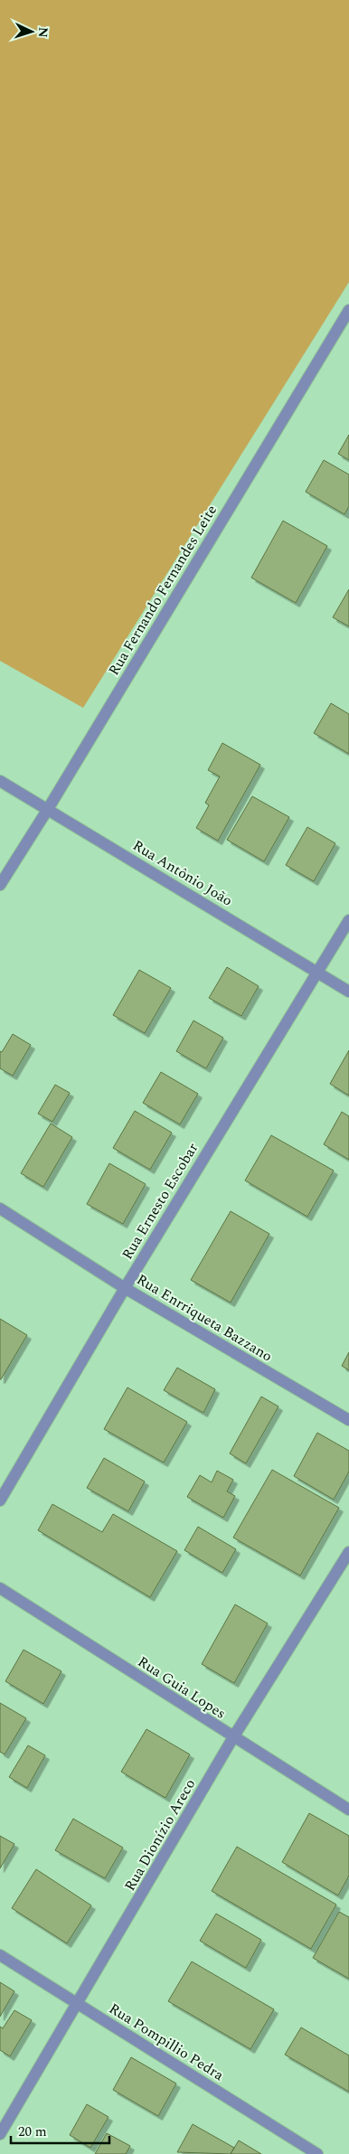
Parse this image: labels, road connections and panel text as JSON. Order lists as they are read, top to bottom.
{
  "streets": {
    "street": [
      "Rua Fernando Fernandes Leite",
      "Rua Antônio João",
      "Rua Ernesto Escobar",
      "Rua Enrriqueta Bazzano",
      "Rua Guia Lopes",
      "Rua Dionízio Areco",
      "Rua Pompillio Pedra"
    ]
  },
  "crossings": [
    ["Rua Fernando Fernandes Leite", "Rua Antônio João"],
    ["Rua Antônio João", "Rua Ernesto Escobar"],
    ["Rua Ernesto Escobar", "Rua Enrriqueta Bazzano"],
    ["Rua Guia Lopes", "Rua Dionízio Areco"],
    ["Rua Dionízio Areco", "Rua Pompillio Pedra"]
  ],
  "scale_bar": "20 m",
  "north": "right"
}
